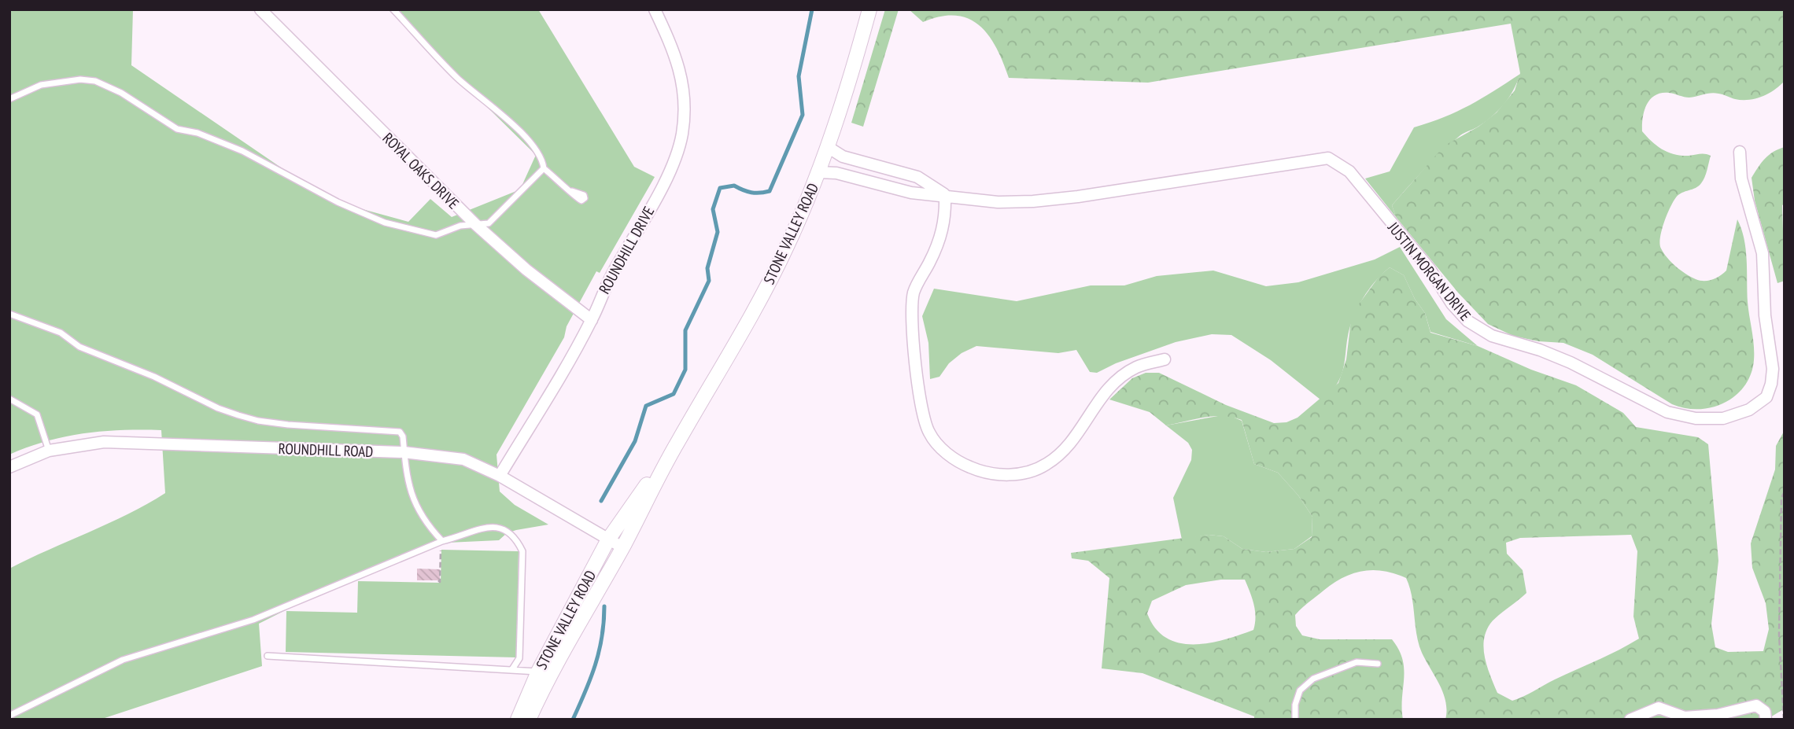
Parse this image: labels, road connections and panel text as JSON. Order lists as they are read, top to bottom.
{
  "streets": {
    "street": [
      "ROYAL OAKS DRIVE",
      "STONE VALLEY ROAD",
      "ROUNDHILL DRIVE",
      "JUSTIN MORGAN DRIVE",
      "ROUNDHILL ROAD"
    ]
  },
  "crossings": [
    ["ROYAL OAKS DRIVE", "ROUNDHILL DRIVE"],
    ["STONE VALLEY ROAD", "ROUNDHILL ROAD"],
    ["ROUNDHILL DRIVE", "ROUNDHILL ROAD"]
  ]
}
